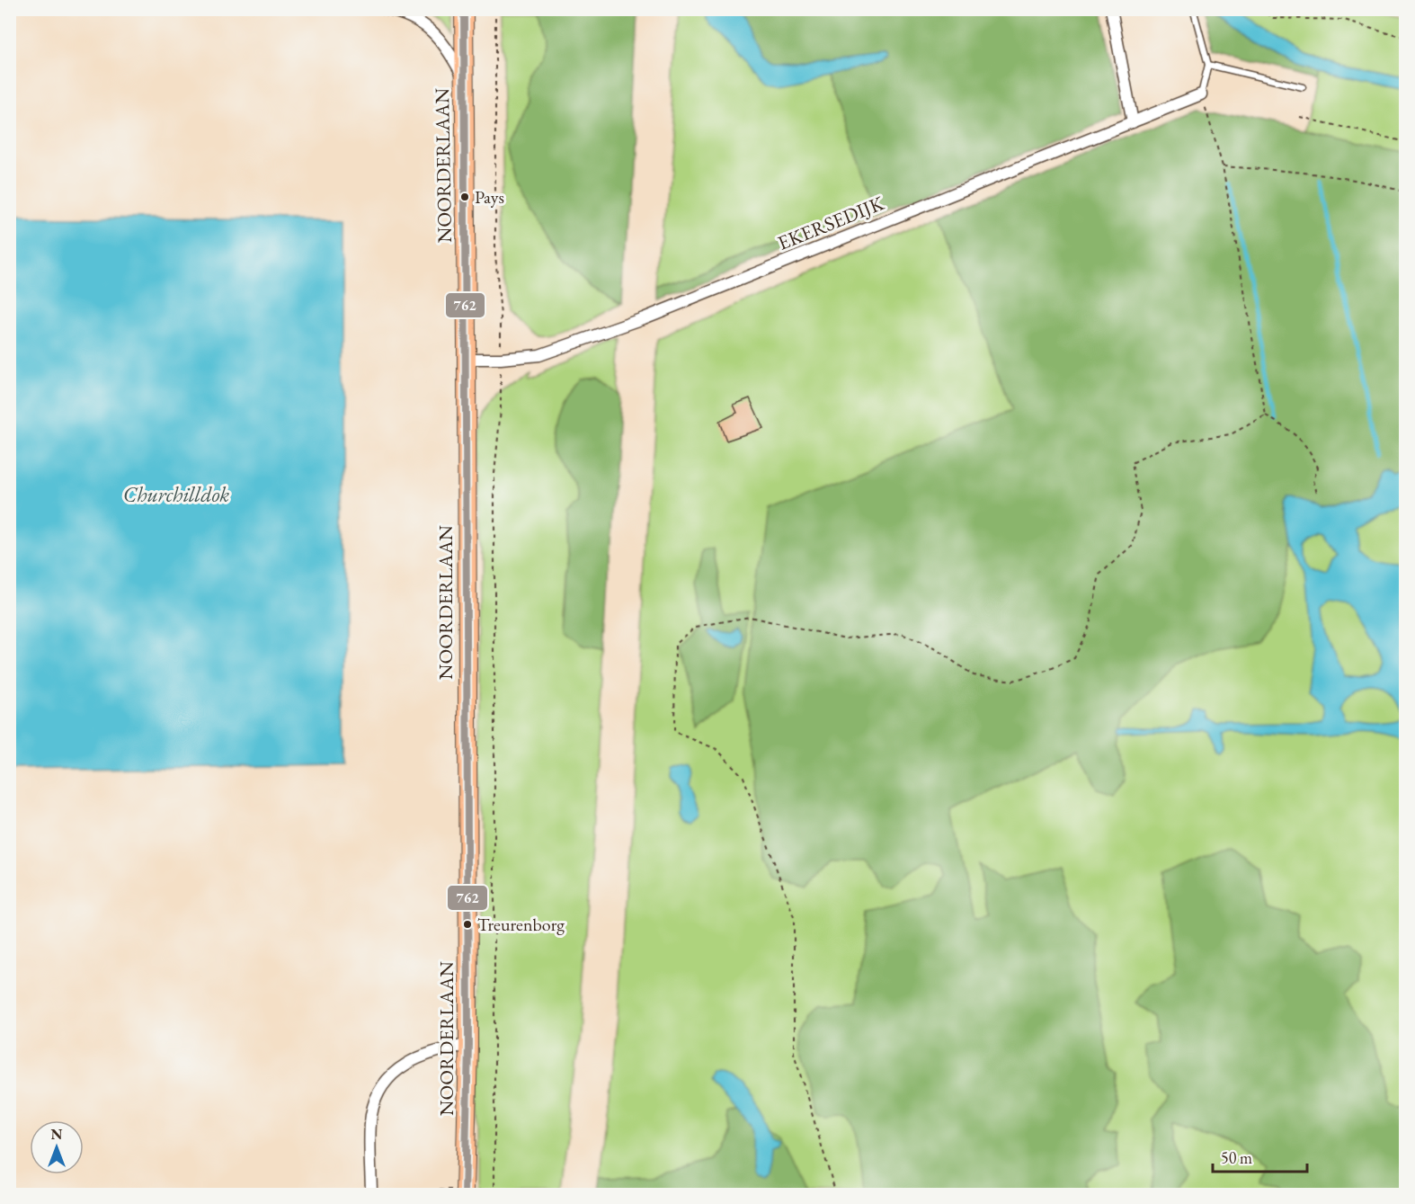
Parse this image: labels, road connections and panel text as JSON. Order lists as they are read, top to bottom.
{
  "streets": {
    "main road": ["NOORDERLAAN"],
    "street": ["EKERSEDIJK"]
  },
  "crossings": [
    ["NOORDERLAAN", "EKERSEDIJK"]
  ],
  "water": ["Churchilldok"],
  "places": ["Pays", "Treurenborg"],
  "lines": ["transit line 762"],
  "scale_bar": "50 m",
  "north": "top"
}
